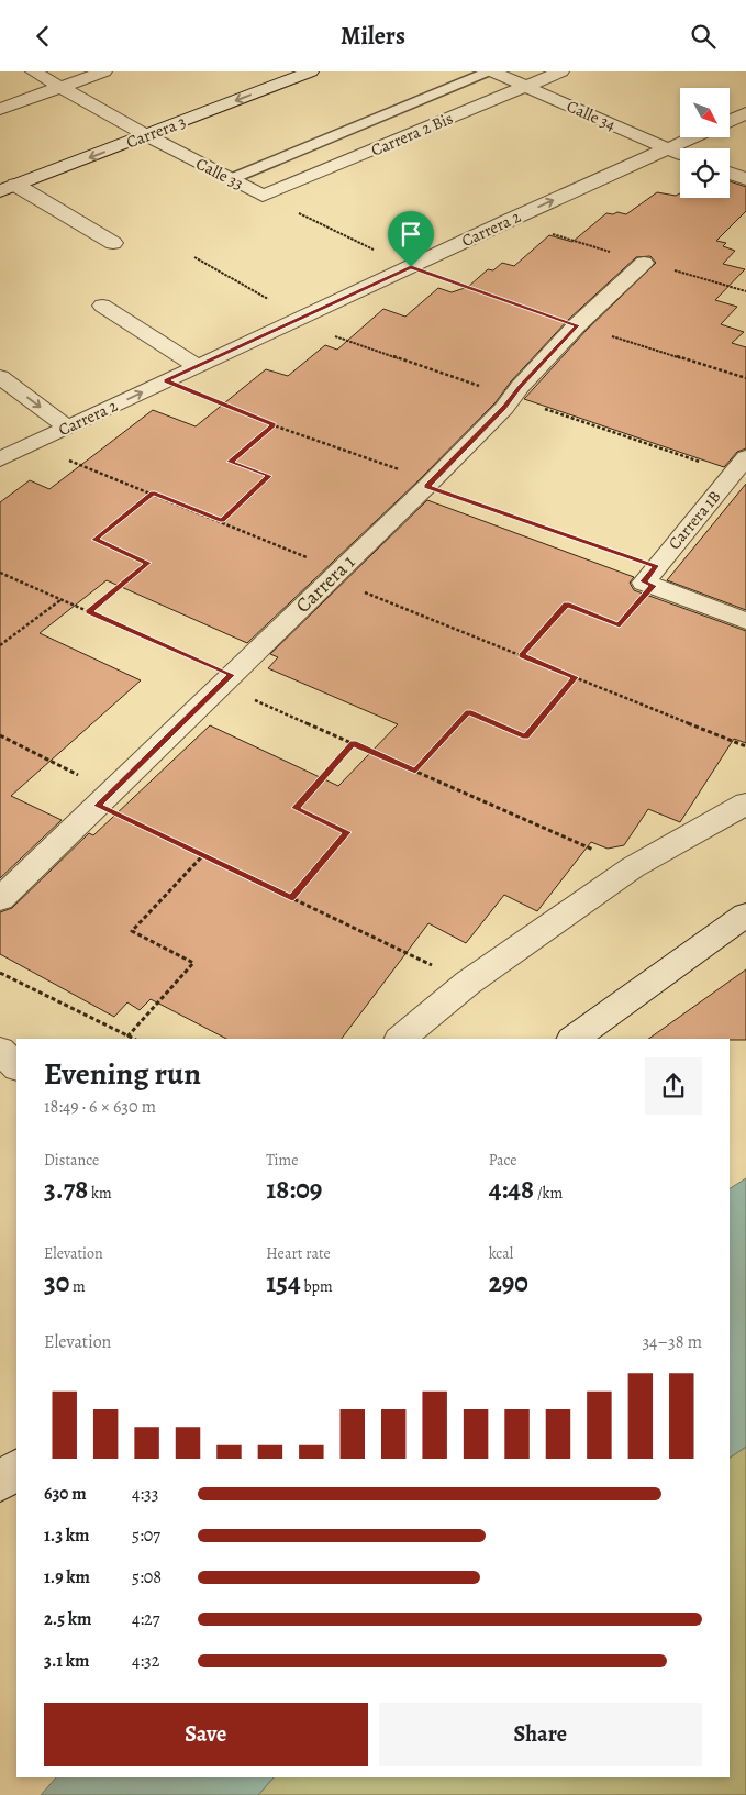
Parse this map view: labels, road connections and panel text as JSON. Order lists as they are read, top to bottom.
{
  "streets": {
    "street": [
      "Calle 34",
      "Carrera 3",
      "Carrera 2 Bis",
      "Calle 33",
      "Carrera 2",
      "Carrera 1B",
      "Carrera 1"
    ]
  },
  "crossings": [
    ["Calle 34", "Carrera 2 Bis"],
    ["Calle 34", "Carrera 2"],
    ["Carrera 3", "Calle 33"],
    ["Carrera 2 Bis", "Calle 33"],
    ["Calle 33", "Carrera 2"],
    ["Calle 33", "Carrera 1"]
  ],
  "one_way": ["Carrera 2"],
  "north": "bottom right",
  "page": {
    "header": "Milers",
    "heading": ["Evening run", "18:49 · 6 × 630 m"],
    "stats": [
      ["Distance", "3.78 km"],
      ["Time", "18:09"],
      ["Pace", "4:48 /km"],
      ["Elevation", "30 m"],
      ["Heart rate", "154 bpm"],
      ["kcal", "290"]
    ],
    "chart": ["Elevation", "34–38 m"],
    "list": [
      {
        "name": "630 m",
        "note": "4:33"
      },
      {
        "name": "1.3 km",
        "note": "5:07"
      },
      {
        "name": "1.9 km",
        "note": "5:08"
      },
      {
        "name": "2.5 km",
        "note": "4:27"
      },
      {
        "name": "3.1 km",
        "note": "4:32"
      }
    ],
    "buttons": ["Save", "Share"]
  }
}
